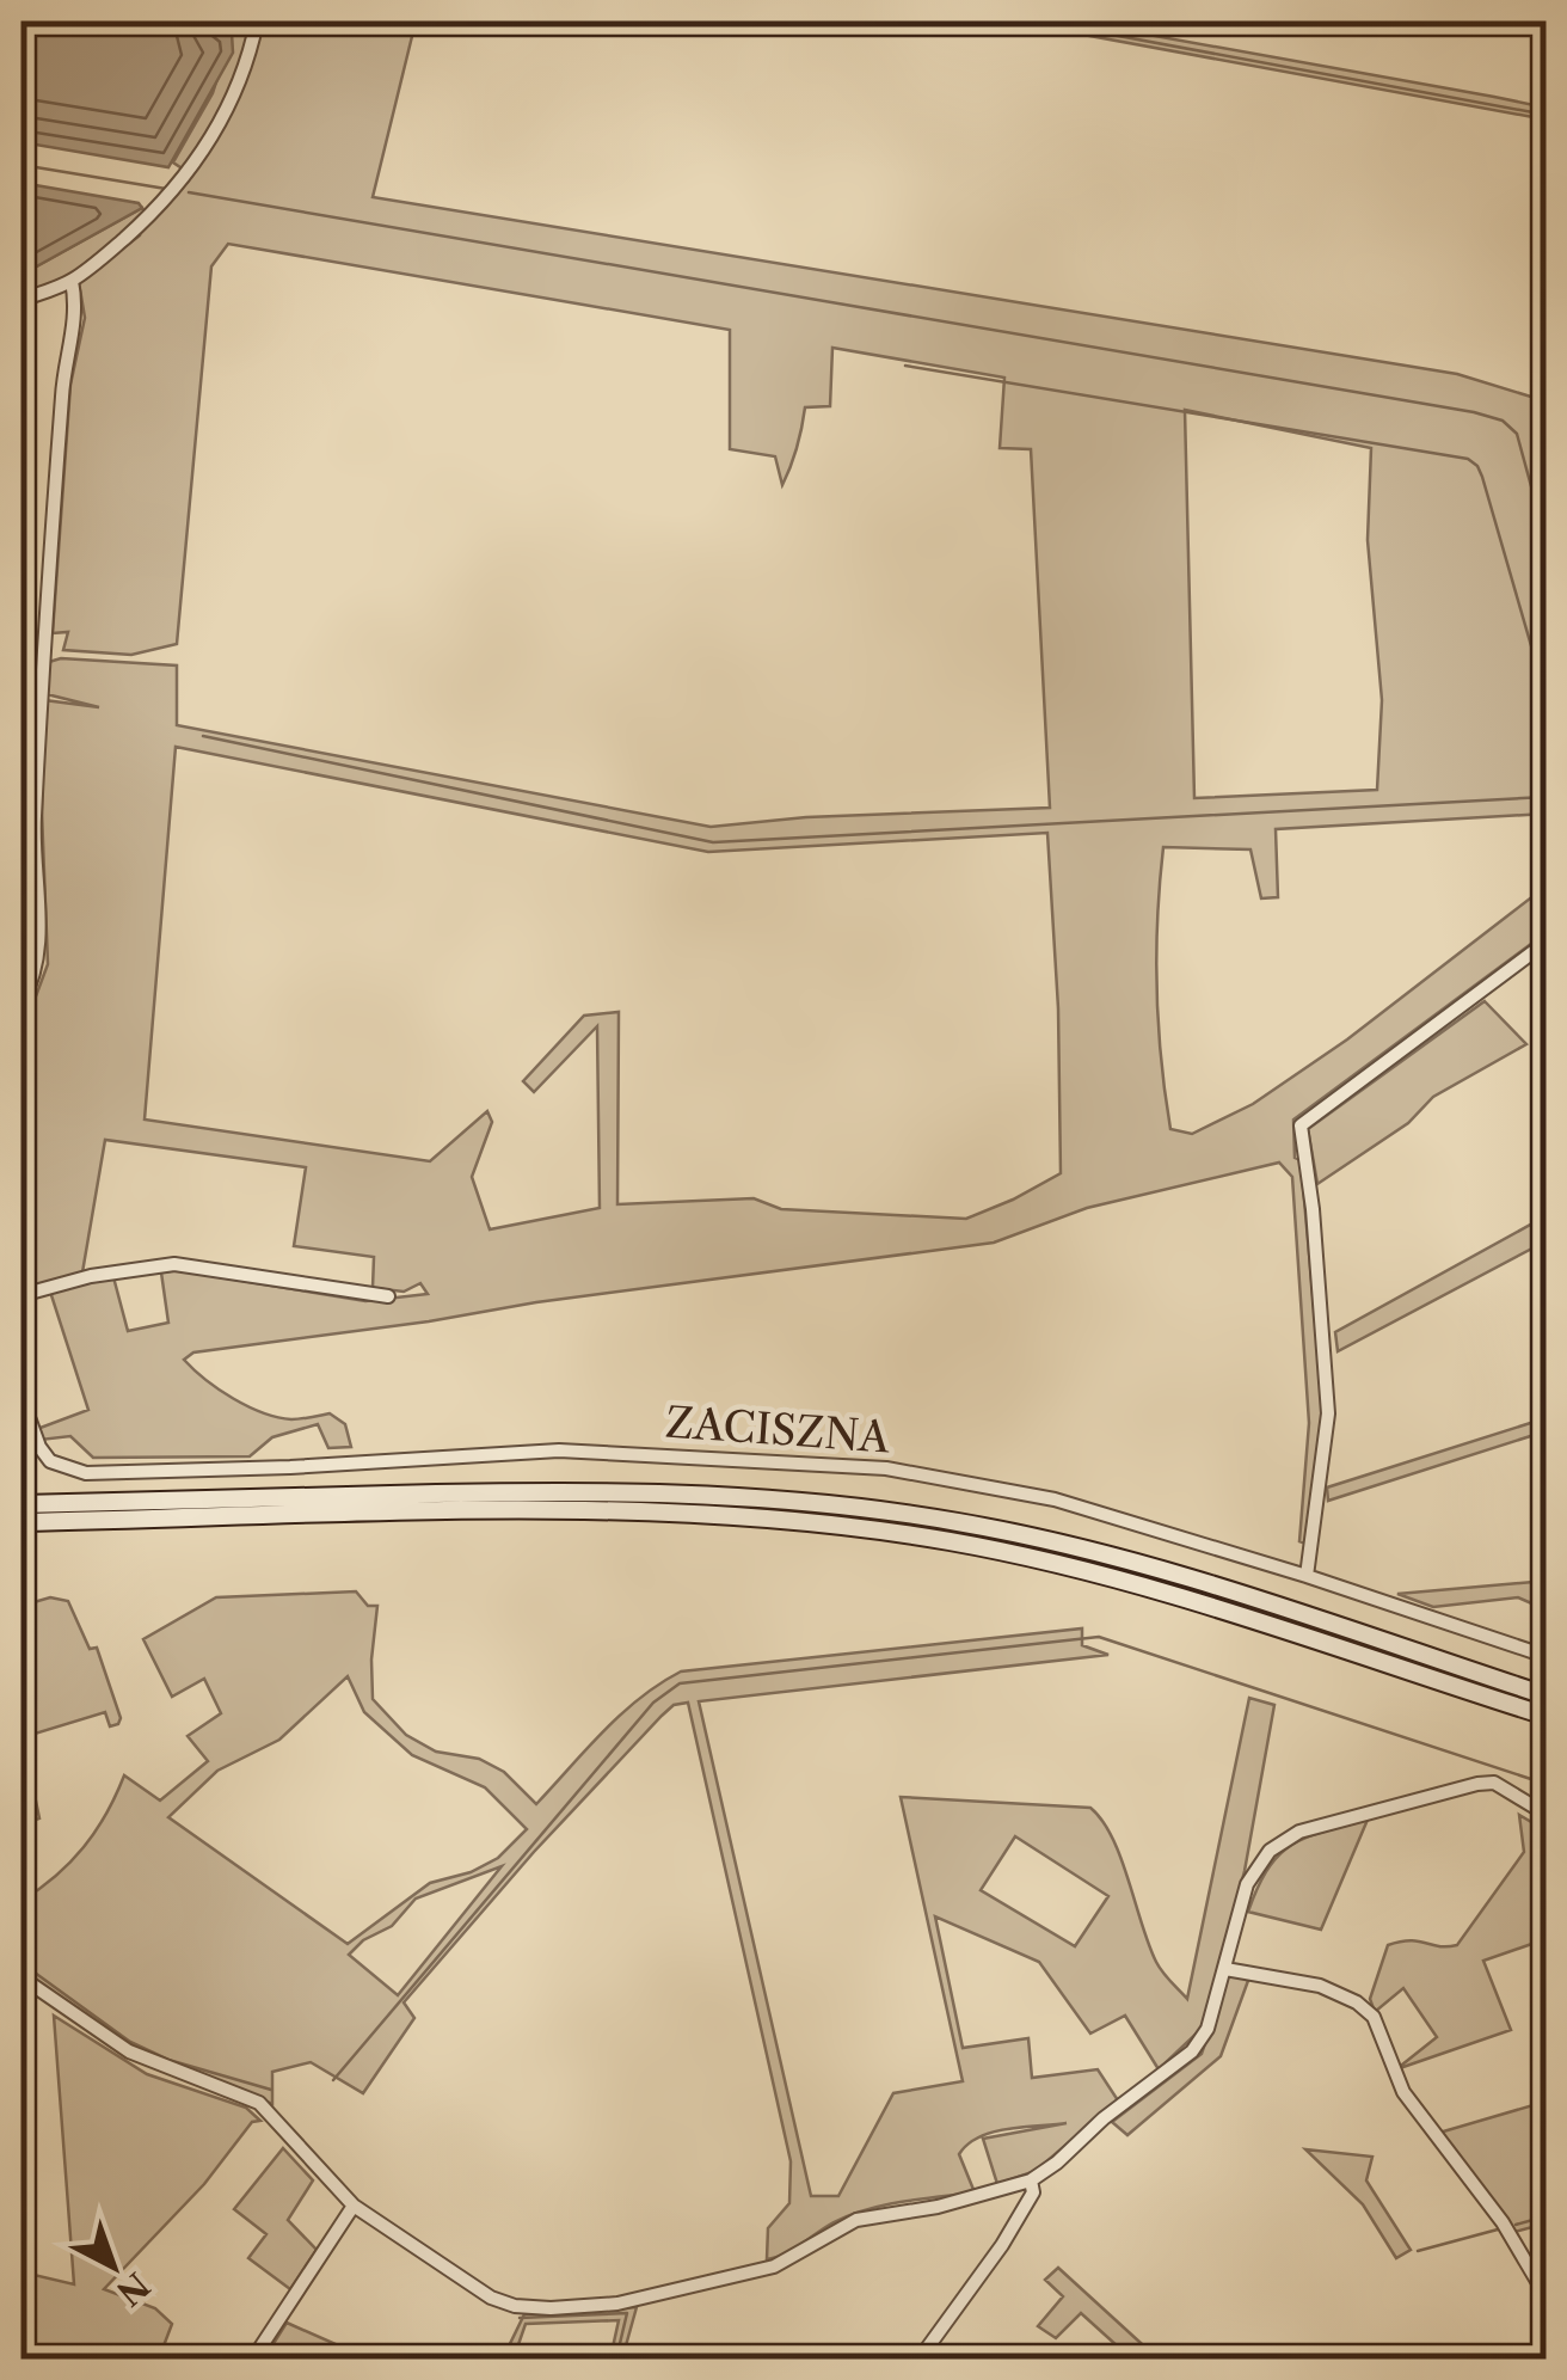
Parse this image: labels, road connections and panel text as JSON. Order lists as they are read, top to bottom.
{
  "streets": {
    "street": ["ZACISZNA"]
  },
  "north": "bottom right"
}
